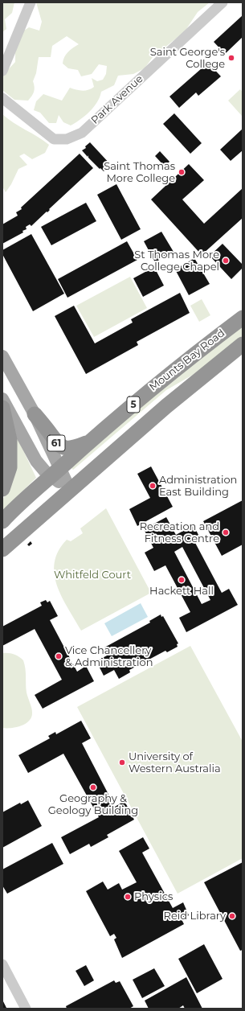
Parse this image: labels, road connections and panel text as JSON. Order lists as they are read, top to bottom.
{
  "streets": {
    "highway": ["Mounts Bay Road", "5", "61"],
    "street": ["Park Avenue"]
  },
  "crossings": [
    ["Mounts Bay Road", "5"],
    ["Mounts Bay Road", "61"],
    ["5", "61"]
  ],
  "parks": ["Whitfeld Court"],
  "places": [
    "Saint George's College",
    "Saint Thomas More College",
    "St Thomas More College Chapel",
    "Administration East Building",
    "Recreation and Fitness Centre",
    "Hackett Hall",
    "Vice Chancellery & Administration",
    "University of Western Australia",
    "Geography & Geology Building",
    "Physics",
    "Reid Library"
  ]
}
